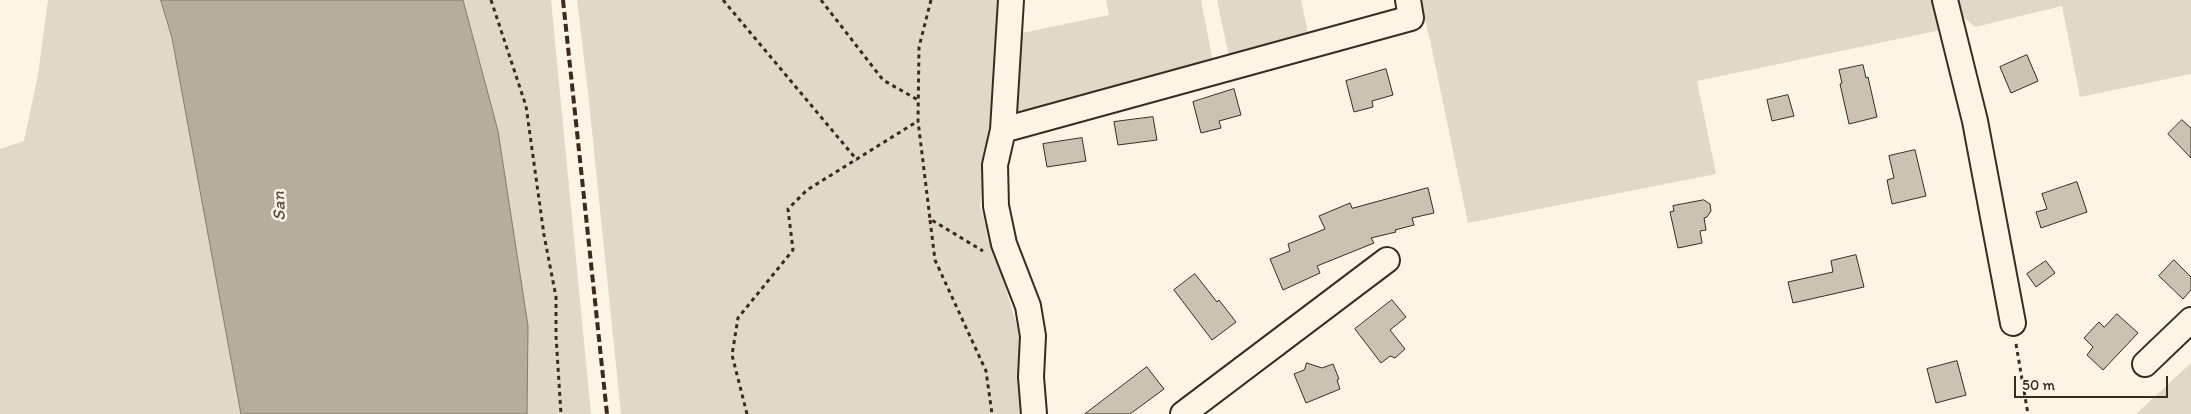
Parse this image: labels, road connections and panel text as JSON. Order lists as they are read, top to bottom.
{
  "water": ["San"],
  "scale_bar": "50 m"
}
